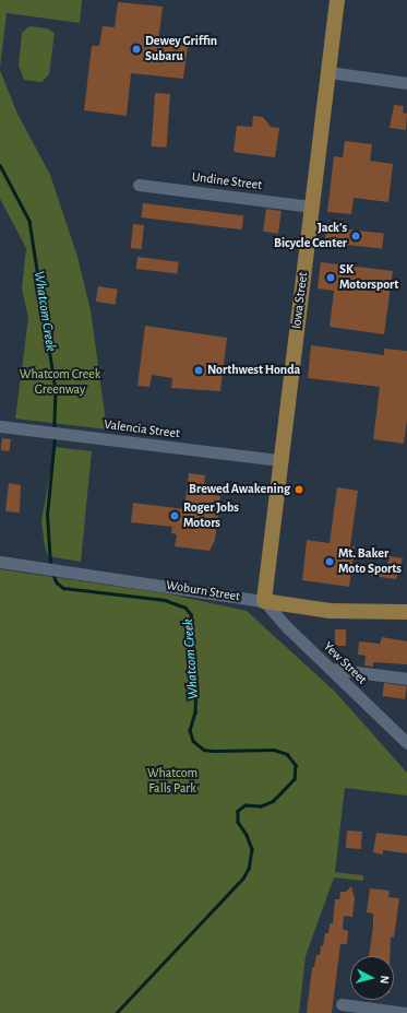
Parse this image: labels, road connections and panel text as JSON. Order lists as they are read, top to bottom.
{
  "streets": {
    "main road": ["Iowa Street", "Woburn Street"],
    "street": ["Undine Street", "Valencia Street", "Yew Street"]
  },
  "crossings": [
    ["Undine Street", "Iowa Street"],
    ["Iowa Street", "Valencia Street"],
    ["Iowa Street", "Woburn Street"],
    ["Iowa Street", "Yew Street"],
    ["Woburn Street", "Yew Street"]
  ],
  "water": ["Whatcom Creek"],
  "parks": ["Whatcom Creek Greenway", "Whatcom Falls Park"],
  "places": [
    "Dewey Griffin Subaru",
    "Jack's Bicycle Center",
    "SK Motorsport",
    "Northwest Honda",
    "Brewed Awakening",
    "Roger Jobs Motors",
    "Mt. Baker Moto Sports"
  ],
  "north": "right"
}
